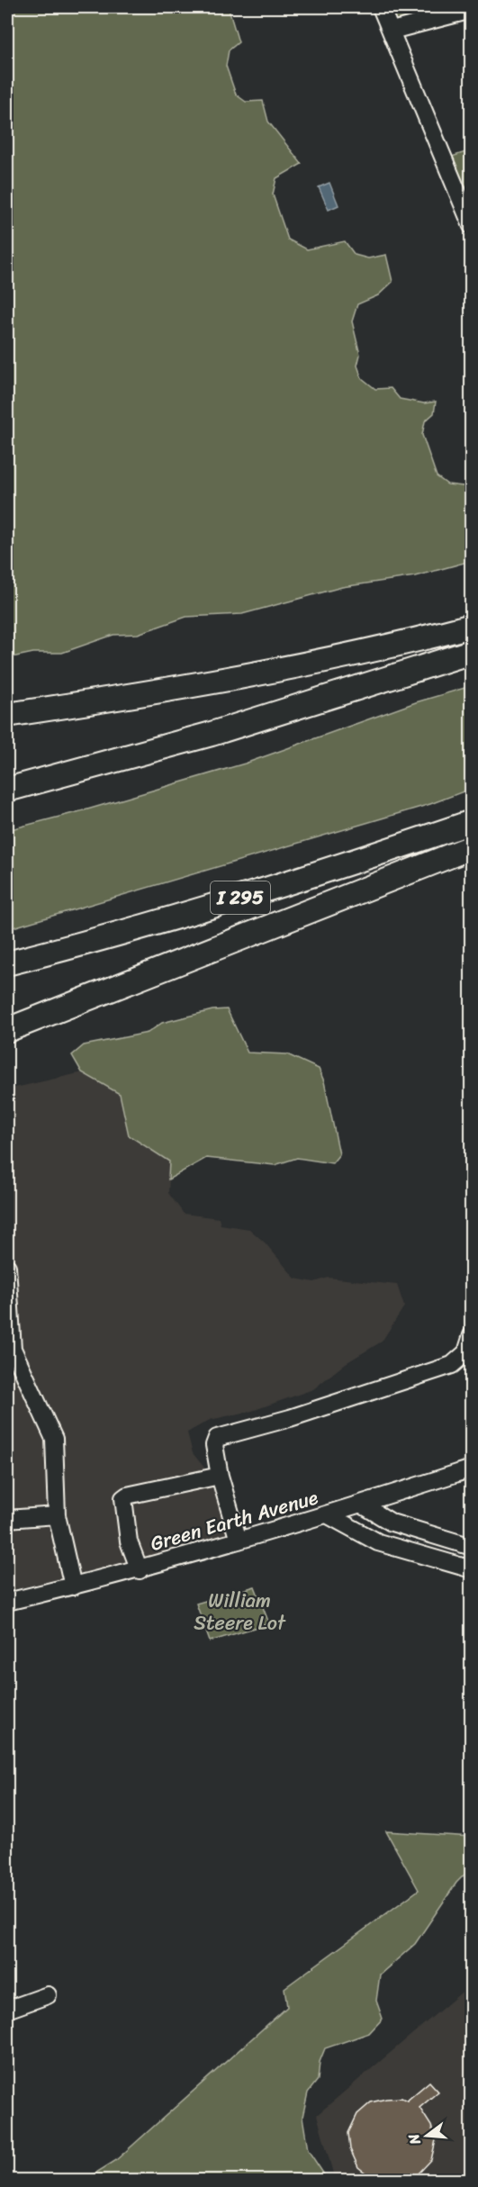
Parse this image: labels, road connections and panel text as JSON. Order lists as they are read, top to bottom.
{
  "streets": {
    "highway": ["I 295"],
    "street": ["Green Earth Avenue"]
  },
  "parks": ["William Steere Lot"],
  "north": "left"
}
